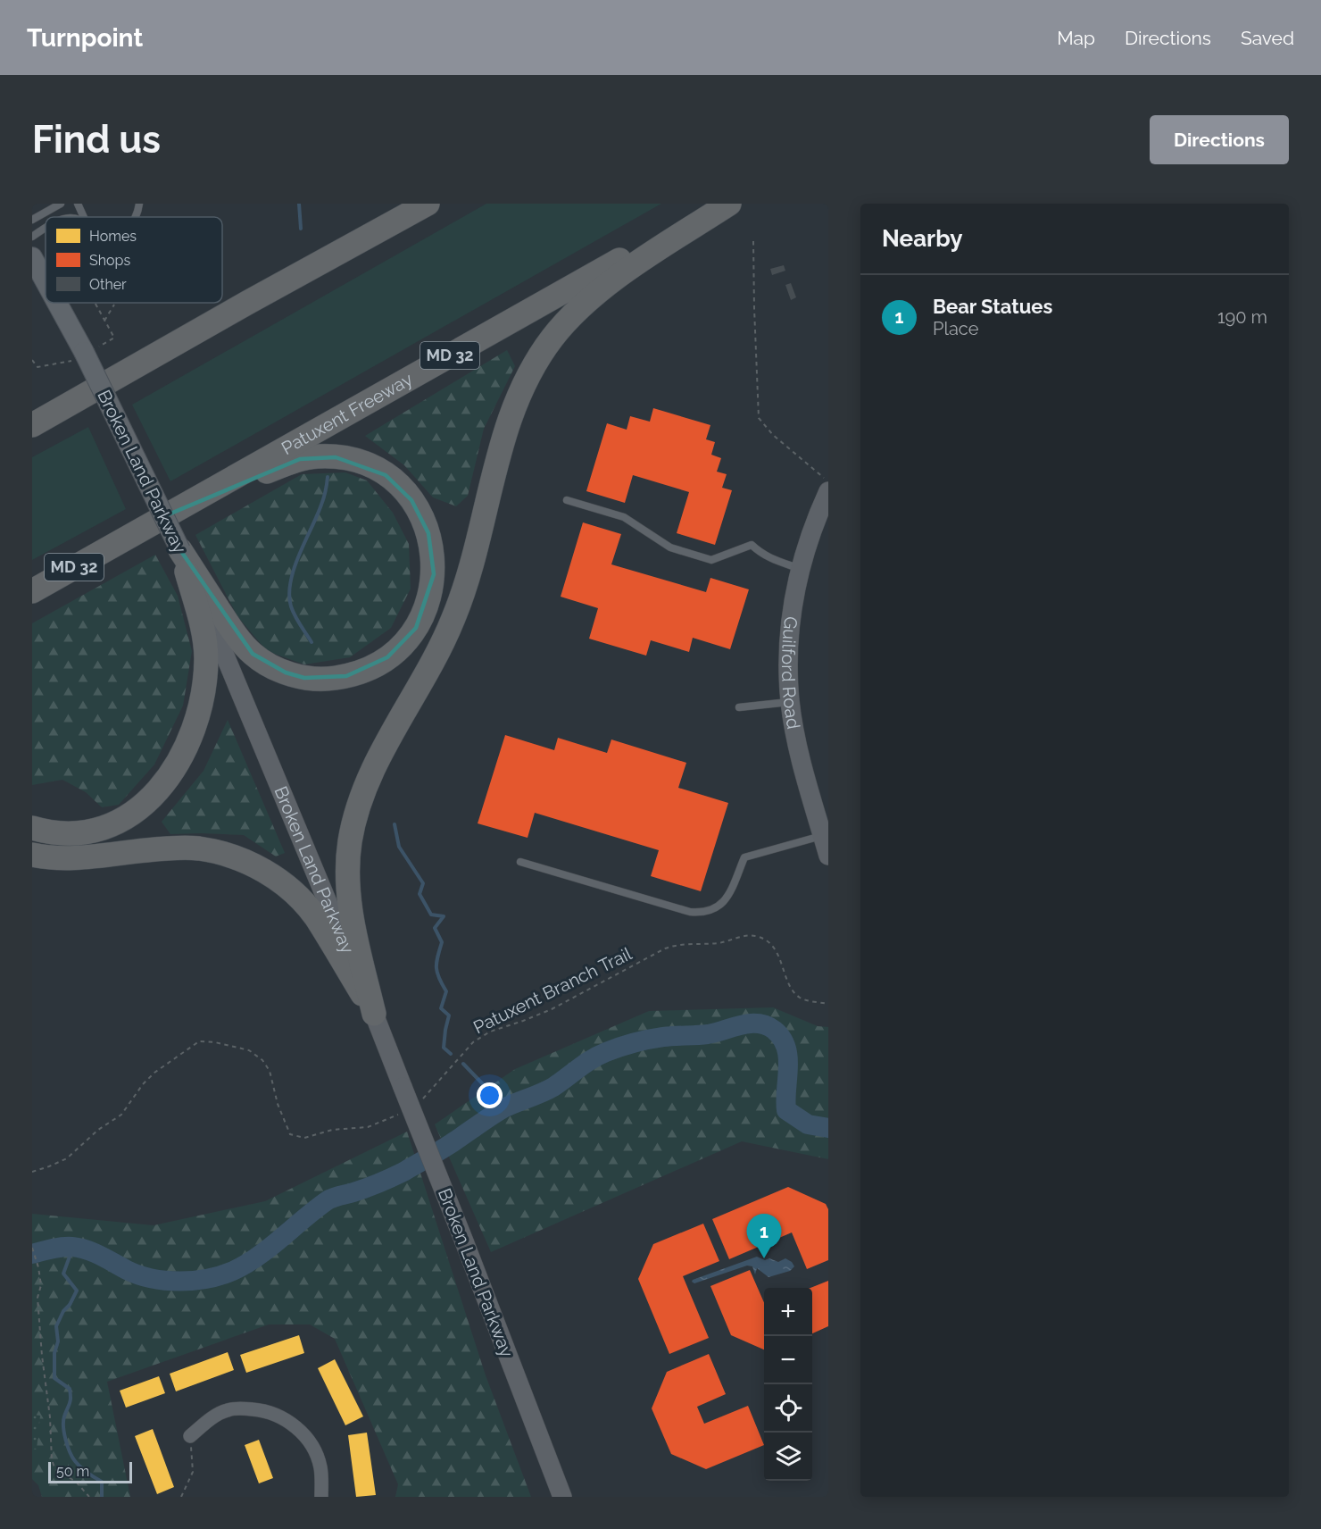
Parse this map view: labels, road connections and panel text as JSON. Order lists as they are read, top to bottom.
{
  "streets": {
    "highway": ["MD 32", "Patuxent Freeway"],
    "main road": ["Broken Land Parkway"],
    "street": ["Guilford Road"],
    "path": ["Patuxent Branch Trail"]
  },
  "legend": ["Homes", "Shops", "Other"],
  "scale_bar": "50 m",
  "page": {
    "header": "Turnpoint",
    "nav": ["Map", "Directions", "Saved"],
    "buttons": "Directions",
    "title": "Find us",
    "heading": "Nearby",
    "list": [
      {
        "mark": "1",
        "name": "Bear Statues",
        "note": "Place",
        "value": "190 m"
      }
    ],
    "pins": "1",
    "map_buttons": ["+", "−"],
    "scale": "50 m"
  }
}
